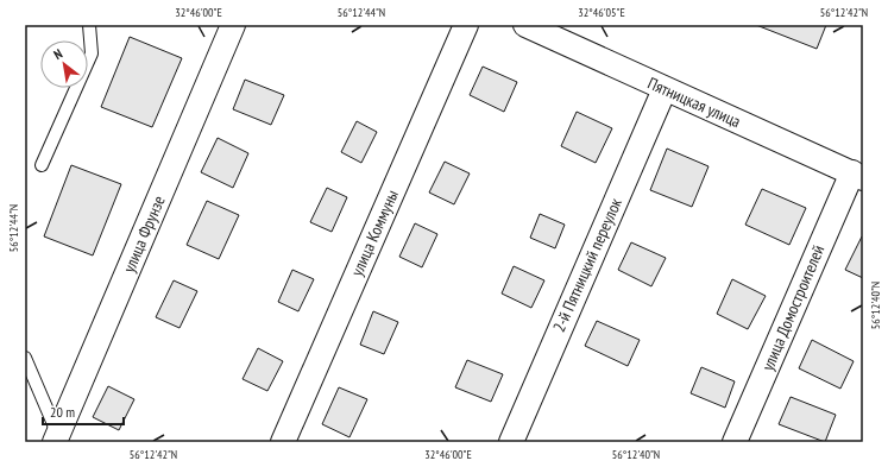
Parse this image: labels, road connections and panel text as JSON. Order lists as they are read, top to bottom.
{
  "streets": {
    "street": [
      "Пятницкая улица",
      "улица Коммуны",
      "улица Фрунзе",
      "2-й Пятницкий переулок",
      "улица Домостроителей"
    ]
  },
  "crossings": [
    ["Пятницкая улица", "2-й Пятницкий переулок"],
    ["Пятницкая улица", "улица Домостроителей"]
  ],
  "scale_bar": "20 m",
  "north": "top left",
  "coordinates": [
    "32°46'00\"E",
    "56°12'44\"N",
    "32°46'05\"E",
    "56°12'42\"N",
    "56°12'40\"N"
  ]
}
